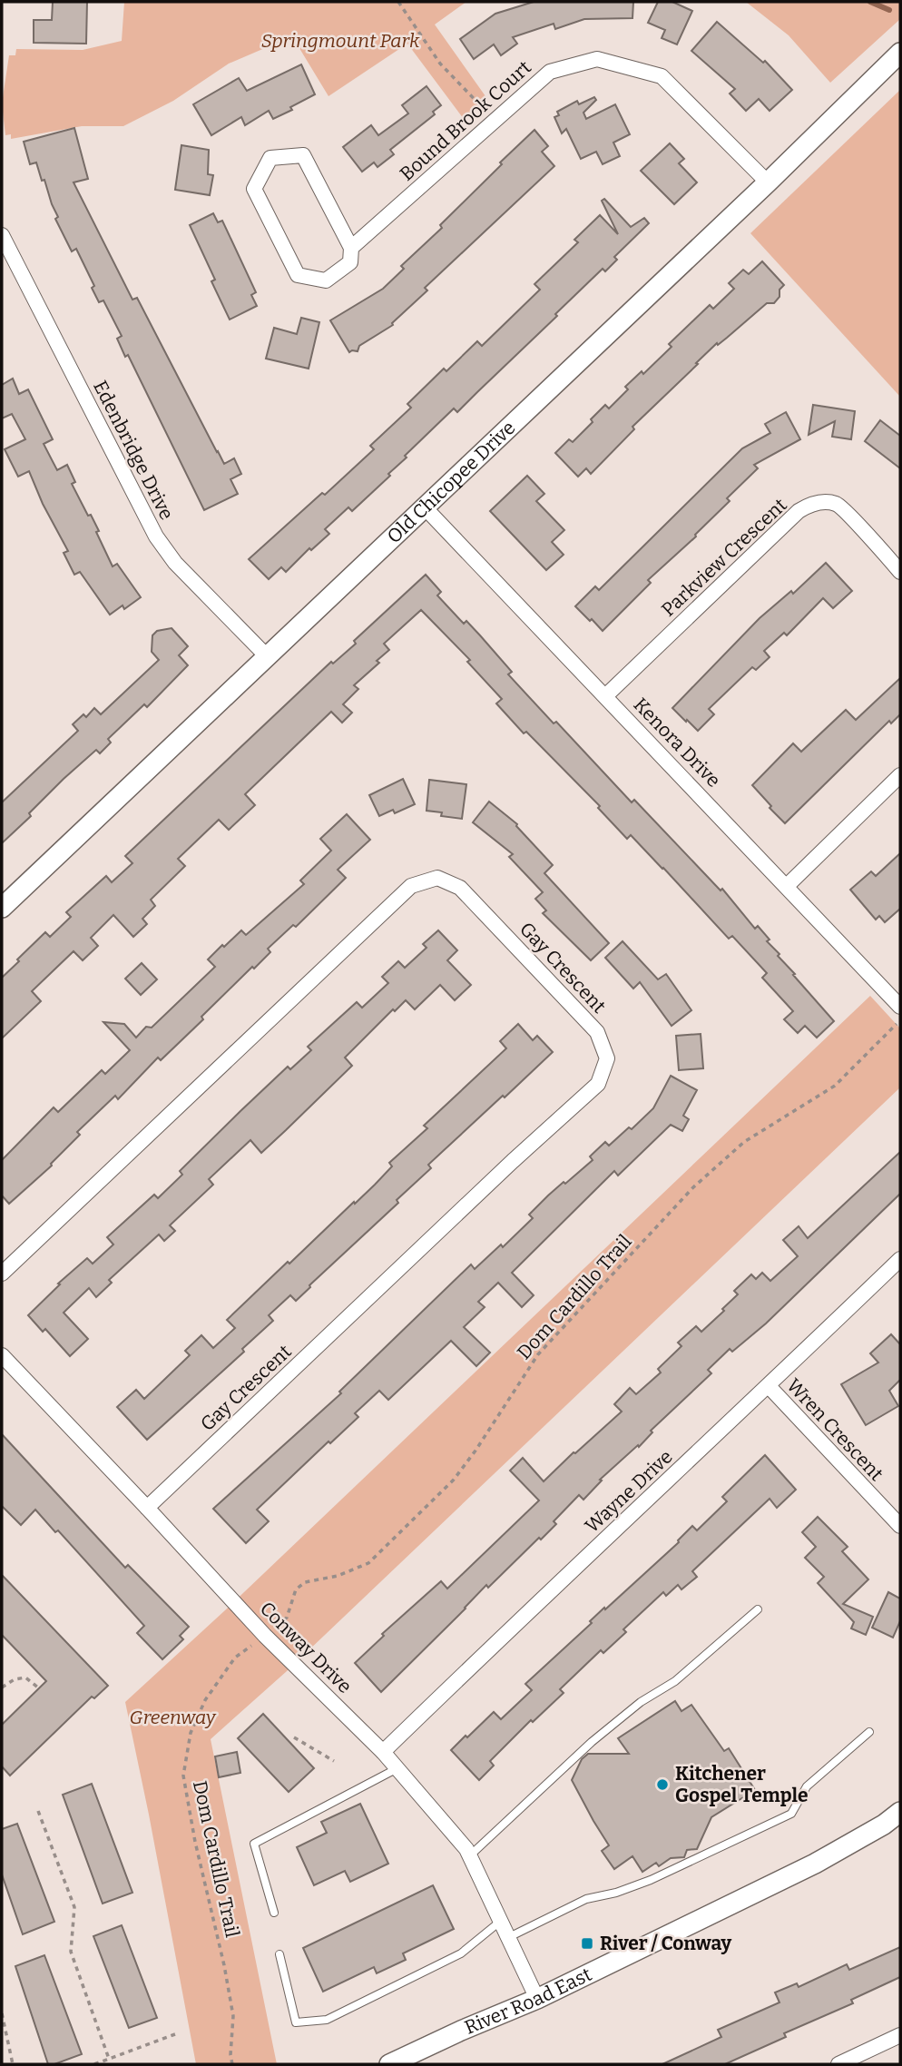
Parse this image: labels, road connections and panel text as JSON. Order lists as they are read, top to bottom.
{
  "streets": {
    "street": [
      "Bound Brook Court",
      "Edenbridge Drive",
      "Old Chicopee Drive",
      "Parkview Crescent",
      "Kenora Drive",
      "Gay Crescent",
      "Wren Crescent",
      "Wayne Drive",
      "Conway Drive",
      "River Road East"
    ],
    "path": ["Dom Cardillo Trail"]
  },
  "crossings": [
    ["Bound Brook Court", "Old Chicopee Drive"],
    ["Edenbridge Drive", "Old Chicopee Drive"],
    ["Old Chicopee Drive", "Kenora Drive"],
    ["Parkview Crescent", "Kenora Drive"],
    ["Gay Crescent", "Conway Drive"],
    ["Wren Crescent", "Wayne Drive"],
    ["Wayne Drive", "Conway Drive"],
    ["Conway Drive", "River Road East"]
  ],
  "parks": ["Springmount Park", "Greenway"],
  "places": {
    "other": ["Kitchener Gospel Temple"],
    "transit": ["River / Conway"]
  }
}
